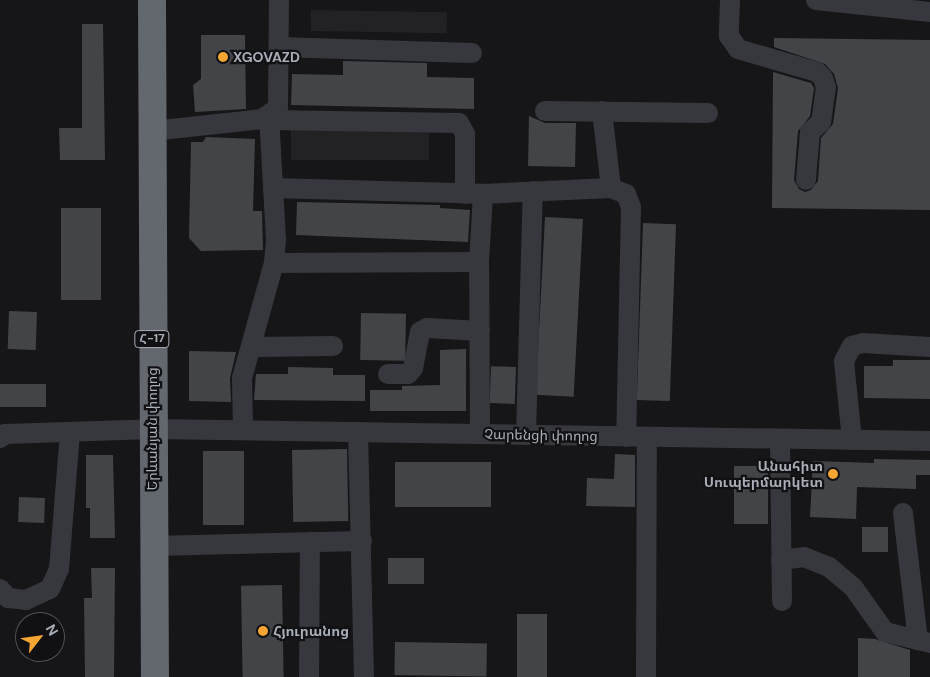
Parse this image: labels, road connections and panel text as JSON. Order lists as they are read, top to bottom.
{
  "streets": {
    "highway": ["Հ-17", "Երևանյան փողոց"],
    "street": ["Չարենցի փողոց"]
  },
  "crossings": [
    ["Երևանյան փողոց", "Չարենցի փողոց"]
  ],
  "places": ["XGOVAZD", "Անահիտ Սուպերմարկետ", "Հյուրանոց"],
  "north": "top right"
}
